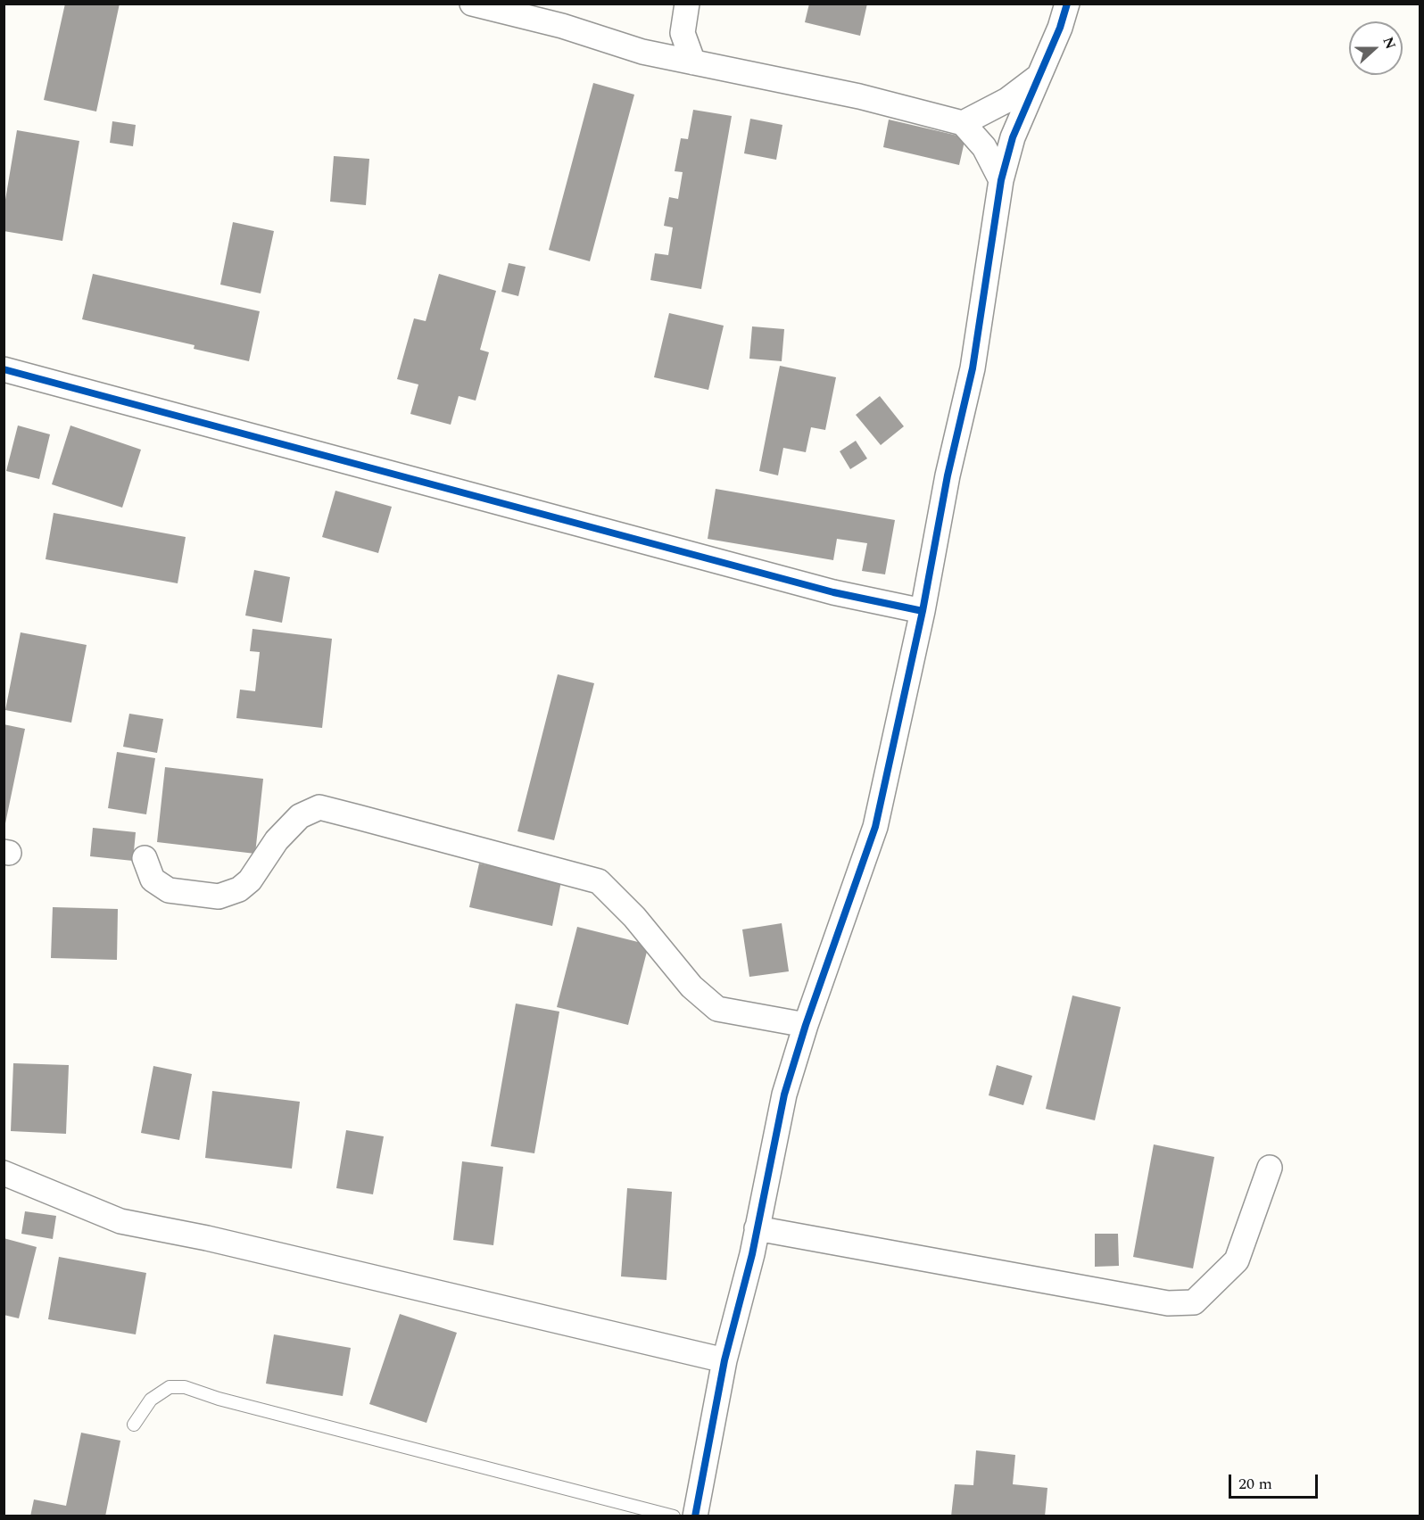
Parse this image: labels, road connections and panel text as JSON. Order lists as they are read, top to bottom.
{
  "scale_bar": "20 m",
  "north": "right"
}
